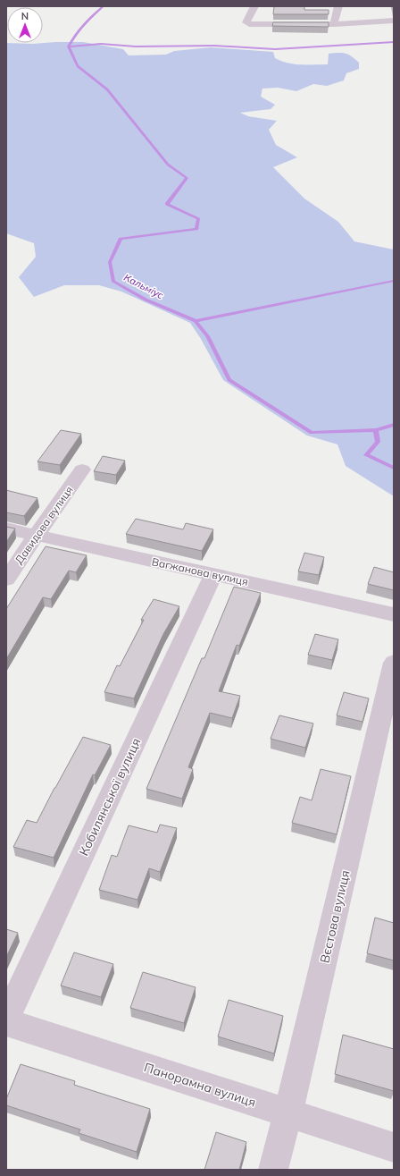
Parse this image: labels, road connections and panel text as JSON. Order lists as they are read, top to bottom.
{
  "streets": {
    "street": [
      "Давидова вулиця",
      "Вагжанова вулиця",
      "Кобилянської вулиця",
      "Вєстова вулиця",
      "Панорамна вулиця"
    ]
  },
  "crossings": [
    ["Давидова вулиця", "Вагжанова вулиця"],
    ["Вагжанова вулиця", "Кобилянської вулиця"],
    ["Вєстова вулиця", "Панорамна вулиця"]
  ],
  "water": ["Кальміус"],
  "north": "top"
}
